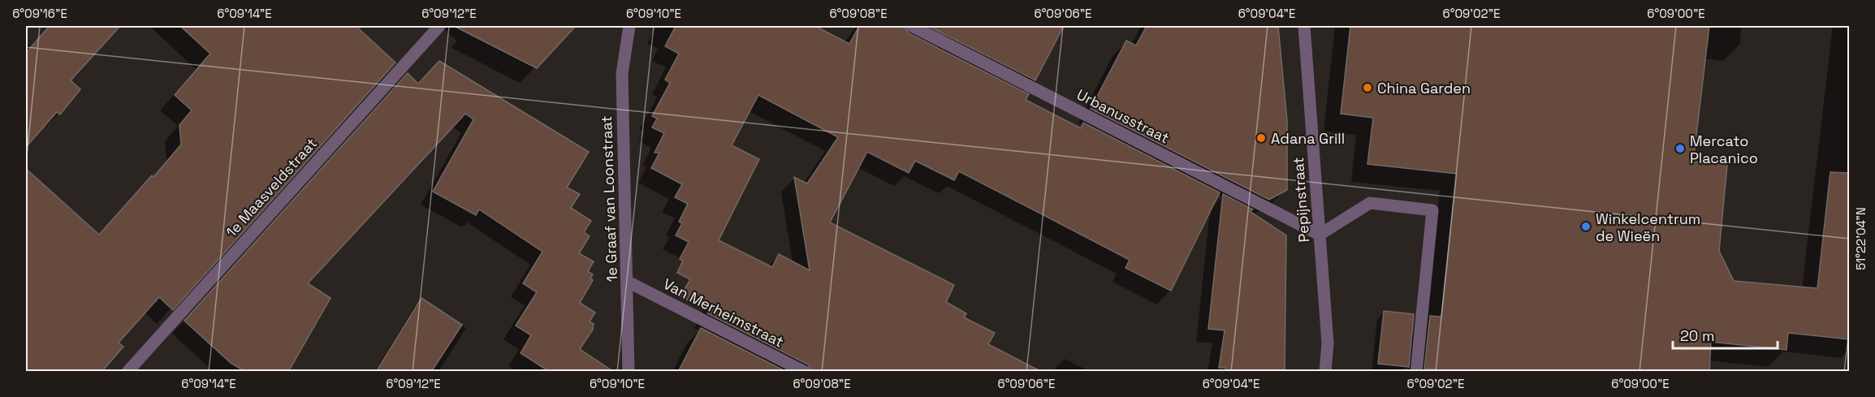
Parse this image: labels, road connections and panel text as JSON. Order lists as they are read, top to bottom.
{
  "streets": {
    "street": [
      "Urbanusstraat",
      "1e Maasveldstraat",
      "1e Graaf van Loonstraat",
      "Pepijnstraat",
      "Van Merheimstraat"
    ]
  },
  "crossings": [
    ["Urbanusstraat", "Pepijnstraat"],
    ["1e Graaf van Loonstraat", "Van Merheimstraat"]
  ],
  "places": [
    "China Garden",
    "Adana Grill",
    "Mercato Placanico",
    "Winkelcentrum de Wieën"
  ],
  "scale_bar": "20 m",
  "coordinates": [
    "6°09'16\"E",
    "6°09'14\"E",
    "6°09'12\"E",
    "6°09'10\"E",
    "6°09'08\"E",
    "6°09'06\"E",
    "6°09'04\"E",
    "6°09'02\"E",
    "6°09'00\"E",
    "51°22'04\"N"
  ]
}
